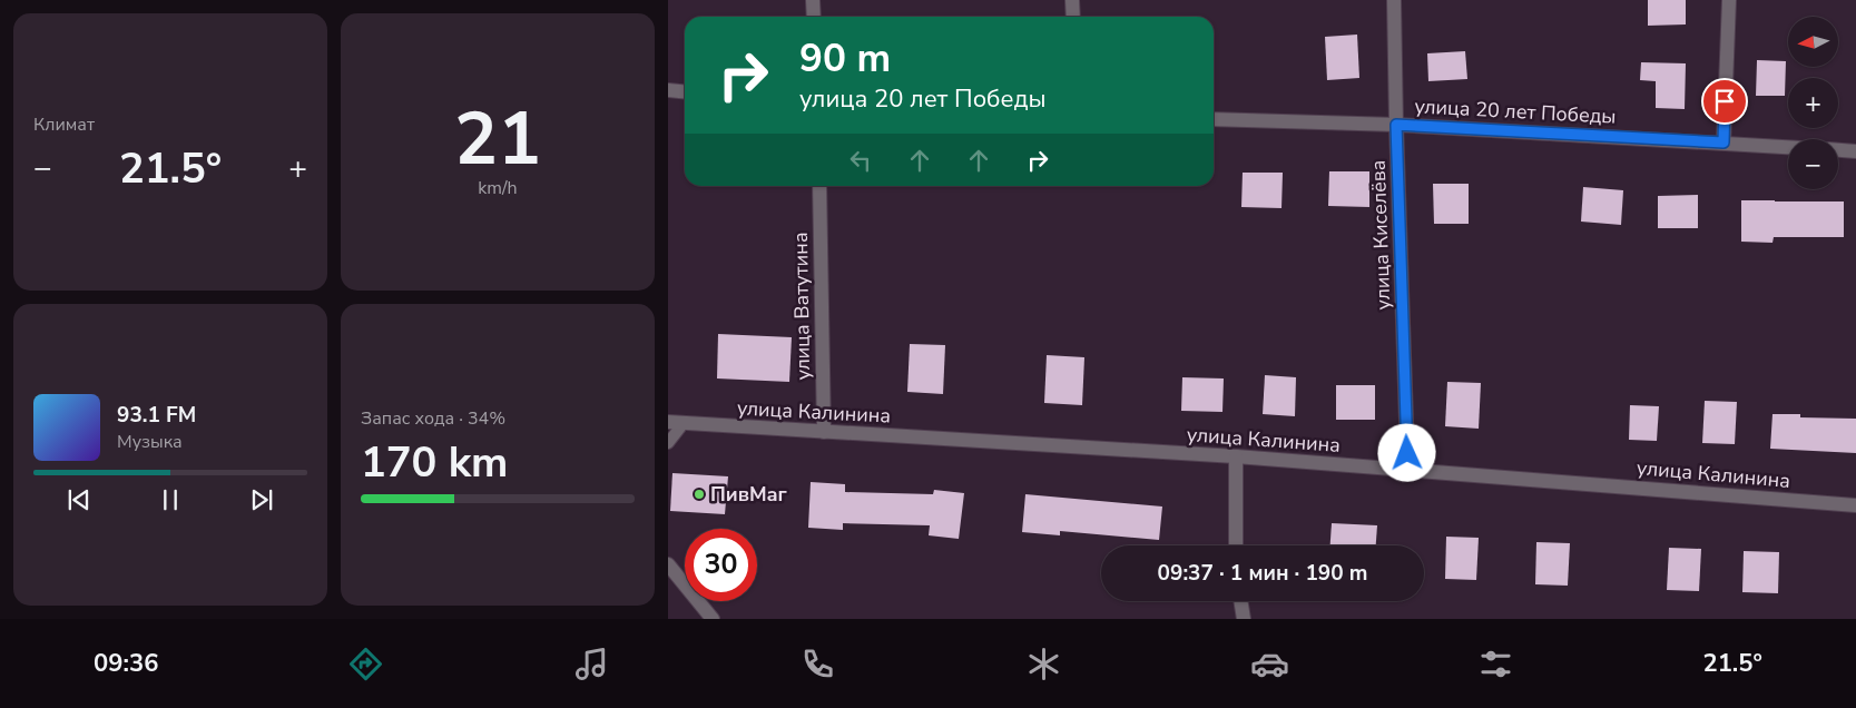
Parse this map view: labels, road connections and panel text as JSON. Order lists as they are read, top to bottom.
{
  "streets": {
    "street": [
      "улица 20 лет Победы",
      "улица Киселёва",
      "улица Ватутина",
      "улица Калинина"
    ]
  },
  "crossings": [
    ["улица 20 лет Победы", "улица Киселёва"],
    ["улица Киселёва", "улица Калинина"],
    ["улица Ватутина", "улица Калинина"]
  ],
  "places": ["ПивМаг"],
  "north": "left",
  "page": {
    "tile": [
      "Климат",
      ["21", "km/h"],
      ["Запас хода · 34%", "170 km"]
    ],
    "map_buttons": ["+", "−"],
    "turn": ["90 m", "улица 20 лет Победы"],
    "heat": ["−", "21.5°", "+"],
    "song": ["93.1 FM", "Музыка"],
    "limit": "30",
    "trip": "09:37 · 1 мин · 190 m",
    "tabs": ["09:36", "21.5°"]
  }
}
